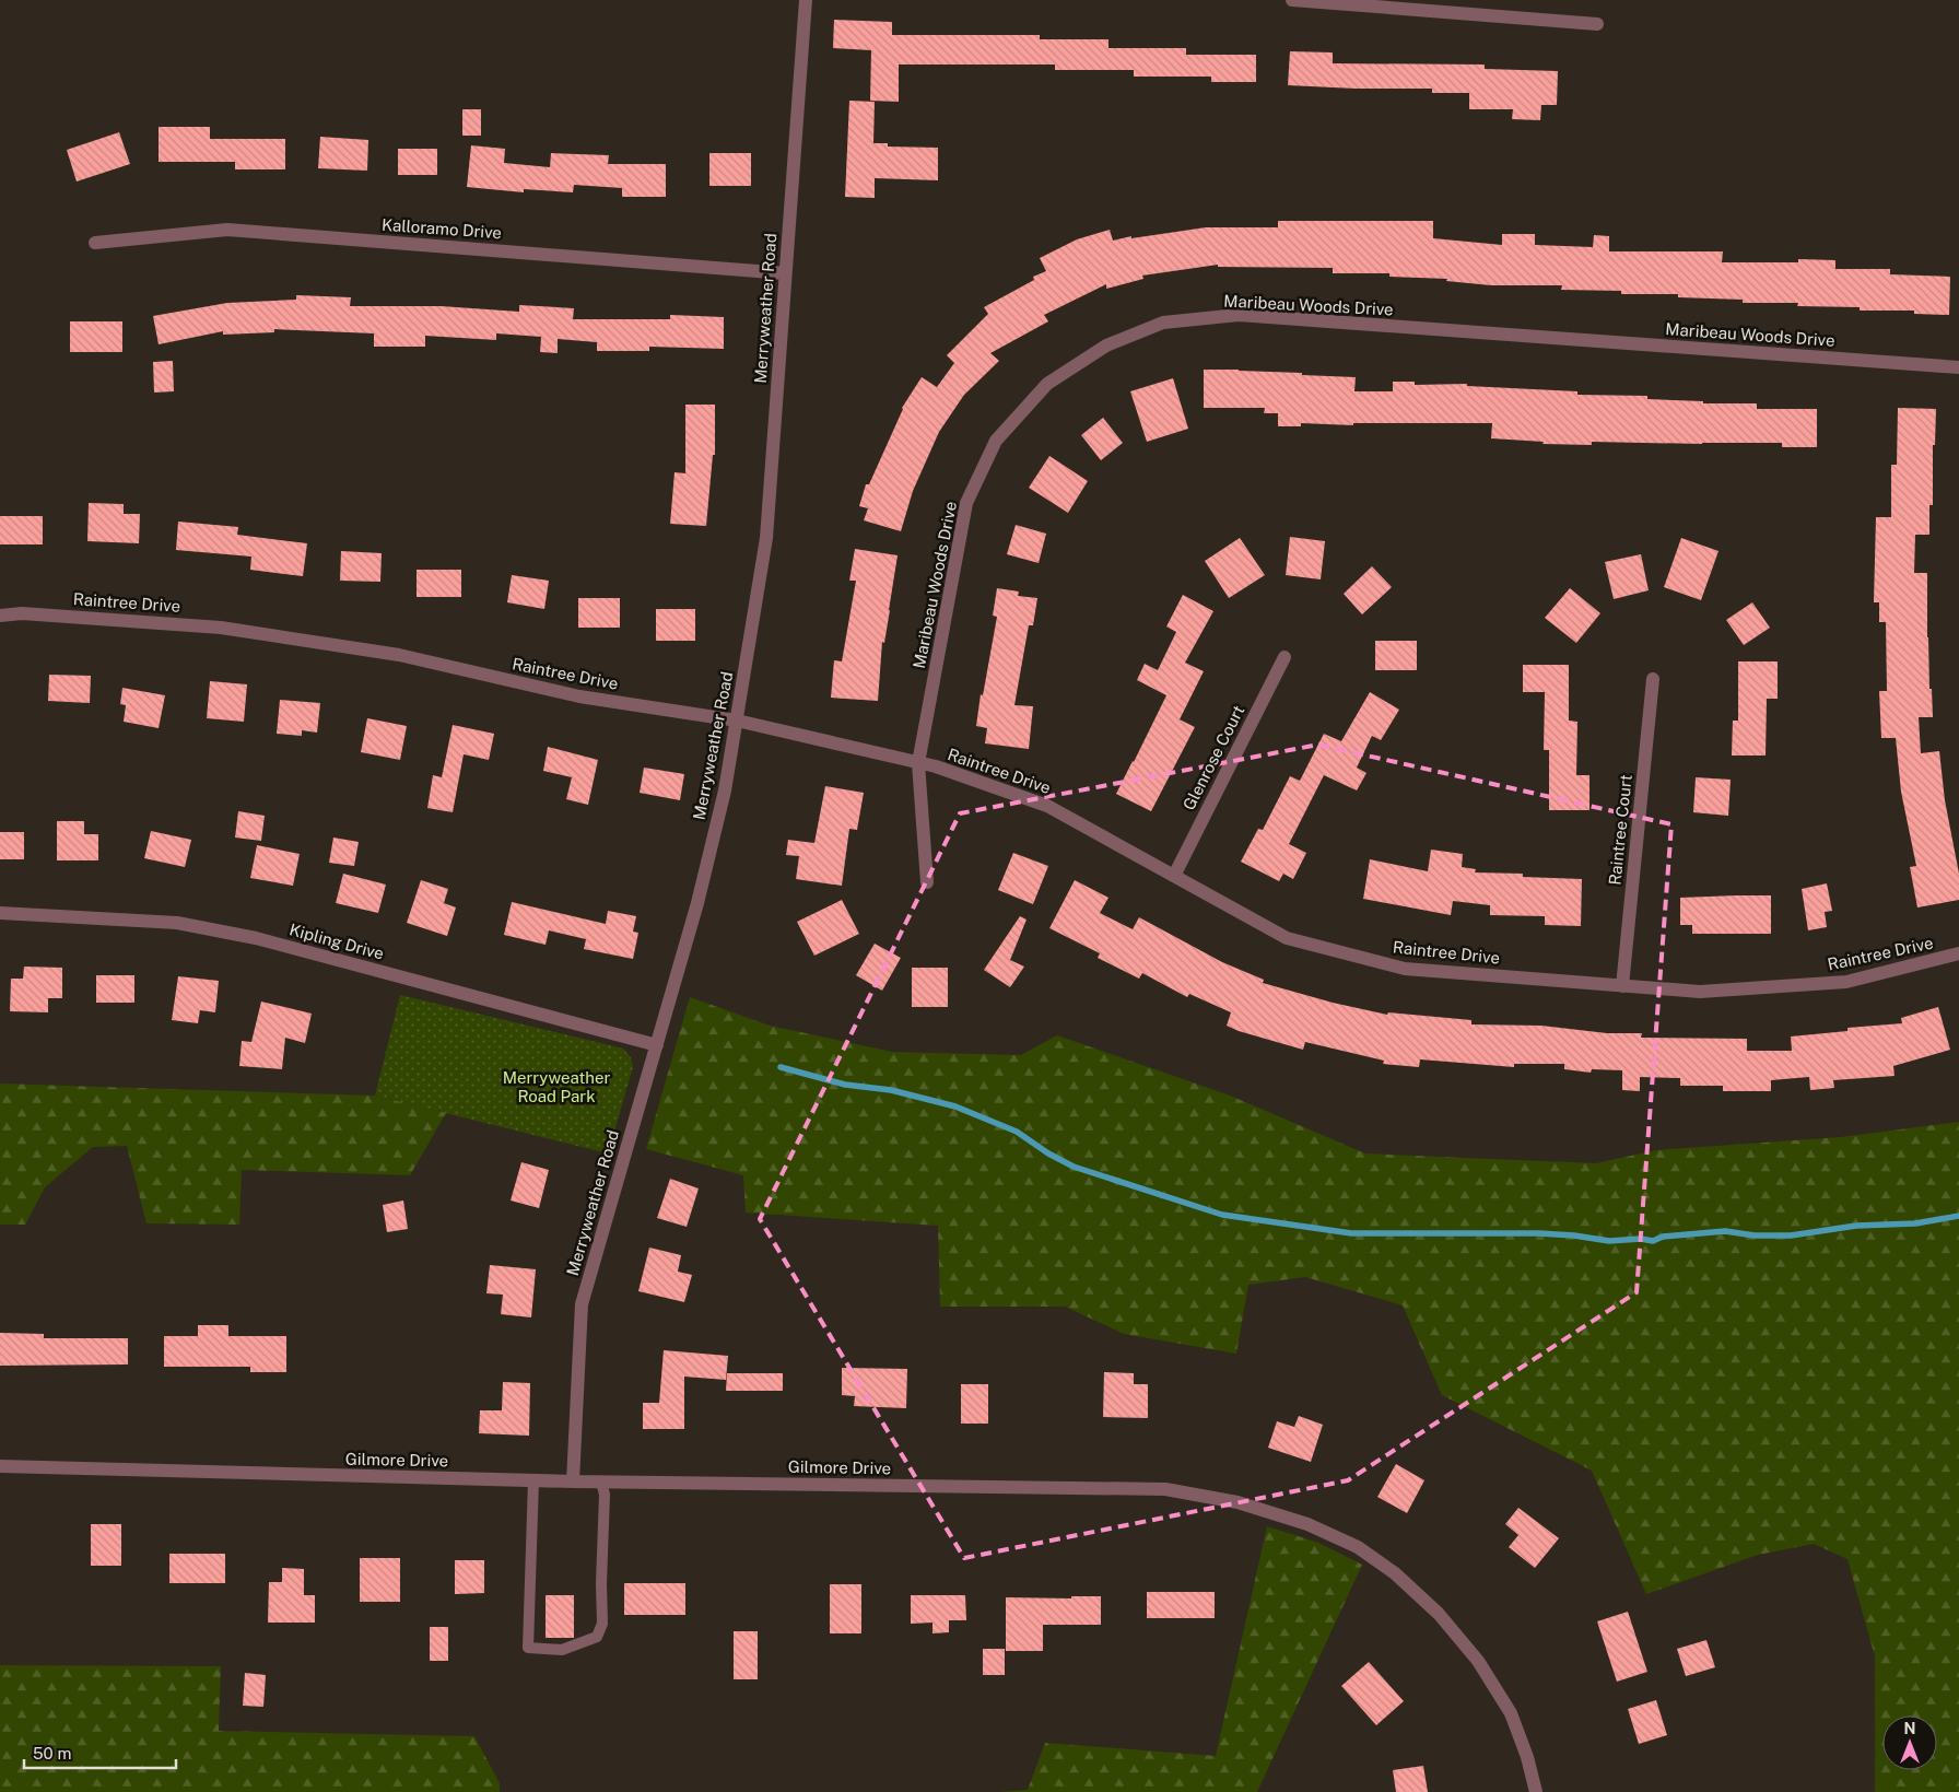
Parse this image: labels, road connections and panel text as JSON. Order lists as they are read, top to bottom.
{
  "streets": {
    "street": [
      "Kalloramo Drive",
      "Maribeau Woods Drive",
      "Merryweather Road",
      "Raintree Drive",
      "Glenrose Court",
      "Raintree Court",
      "Kipling Drive",
      "Gilmore Drive"
    ]
  },
  "crossings": [
    ["Kalloramo Drive", "Merryweather Road"],
    ["Maribeau Woods Drive", "Raintree Drive"],
    ["Merryweather Road", "Raintree Drive"],
    ["Merryweather Road", "Kipling Drive"],
    ["Merryweather Road", "Gilmore Drive"],
    ["Raintree Drive", "Glenrose Court"],
    ["Raintree Drive", "Raintree Court"]
  ],
  "parks": ["Merryweather Road Park"],
  "scale_bar": "50 m",
  "north": "top"
}
